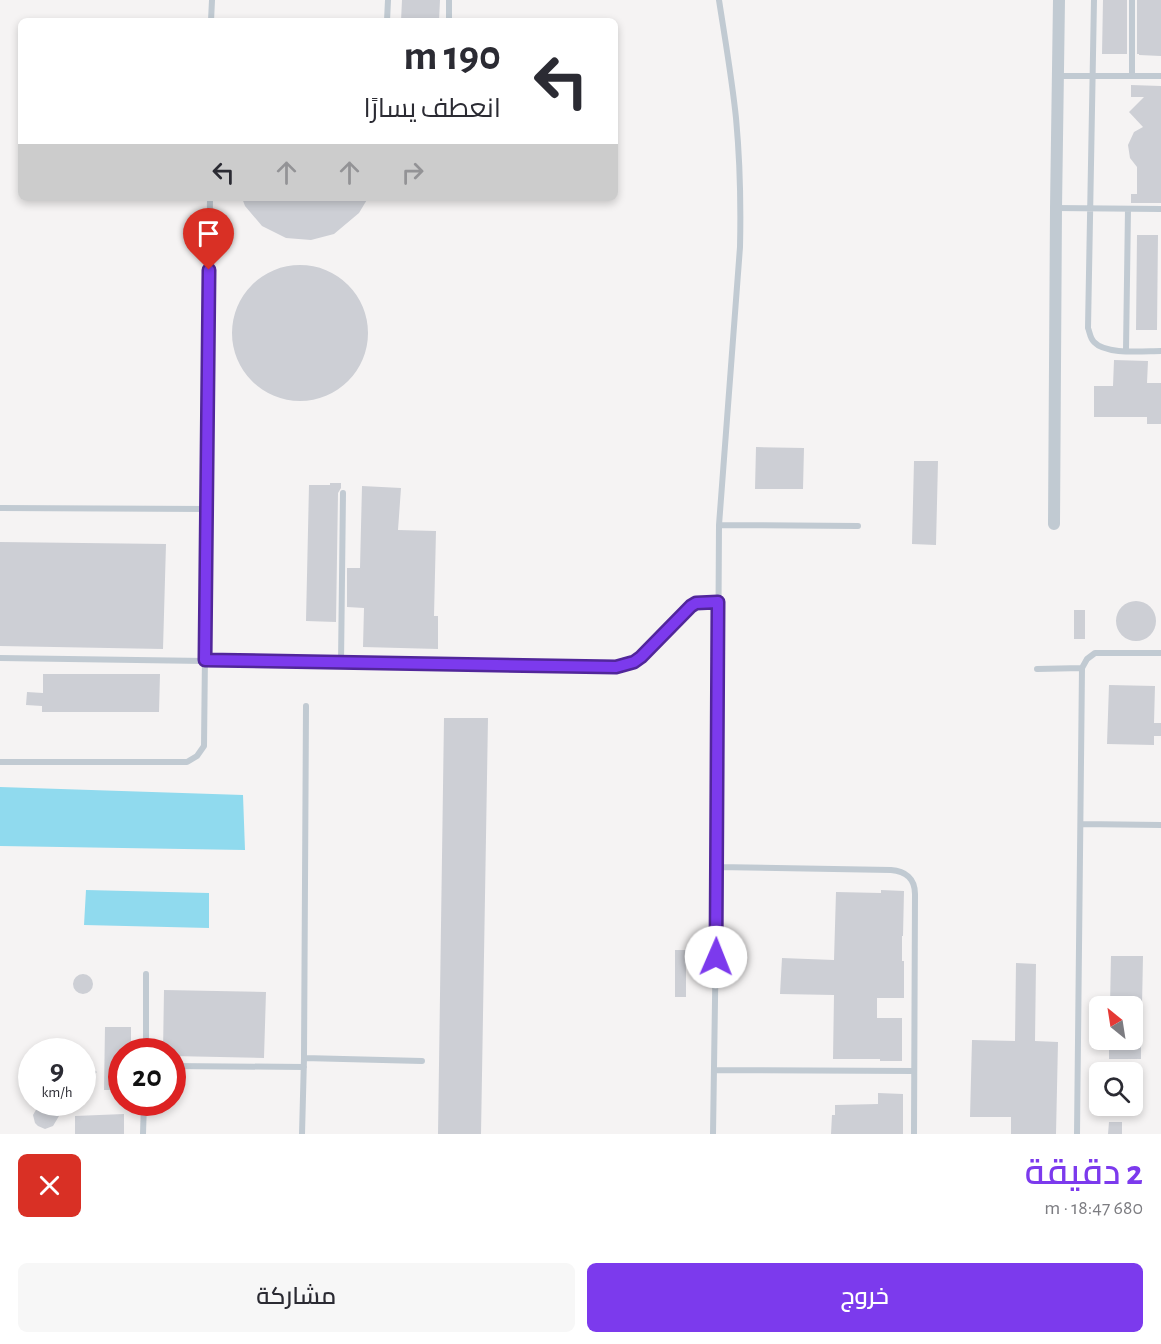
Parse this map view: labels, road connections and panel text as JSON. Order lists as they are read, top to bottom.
{
  "north": "top left",
  "page": {
    "turn": ["190 m", "انعطف يسارًا"],
    "speed": "9 km/h",
    "limit": "20",
    "heading": ["2 دقيقة", "680 m · 18:47"],
    "buttons": ["خروج", "مشاركة"]
  }
}
